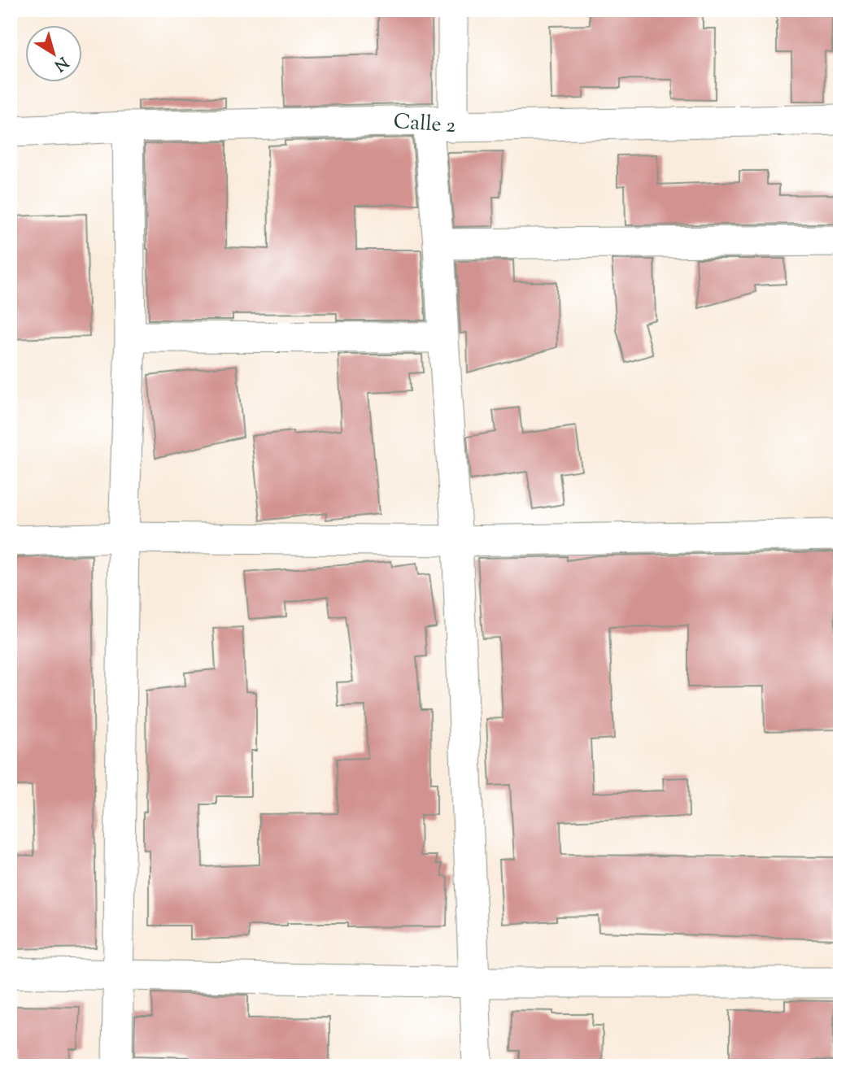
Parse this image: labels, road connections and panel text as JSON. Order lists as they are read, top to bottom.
{
  "streets": {
    "street": ["Calle 2"]
  },
  "north": "bottom right"
}
